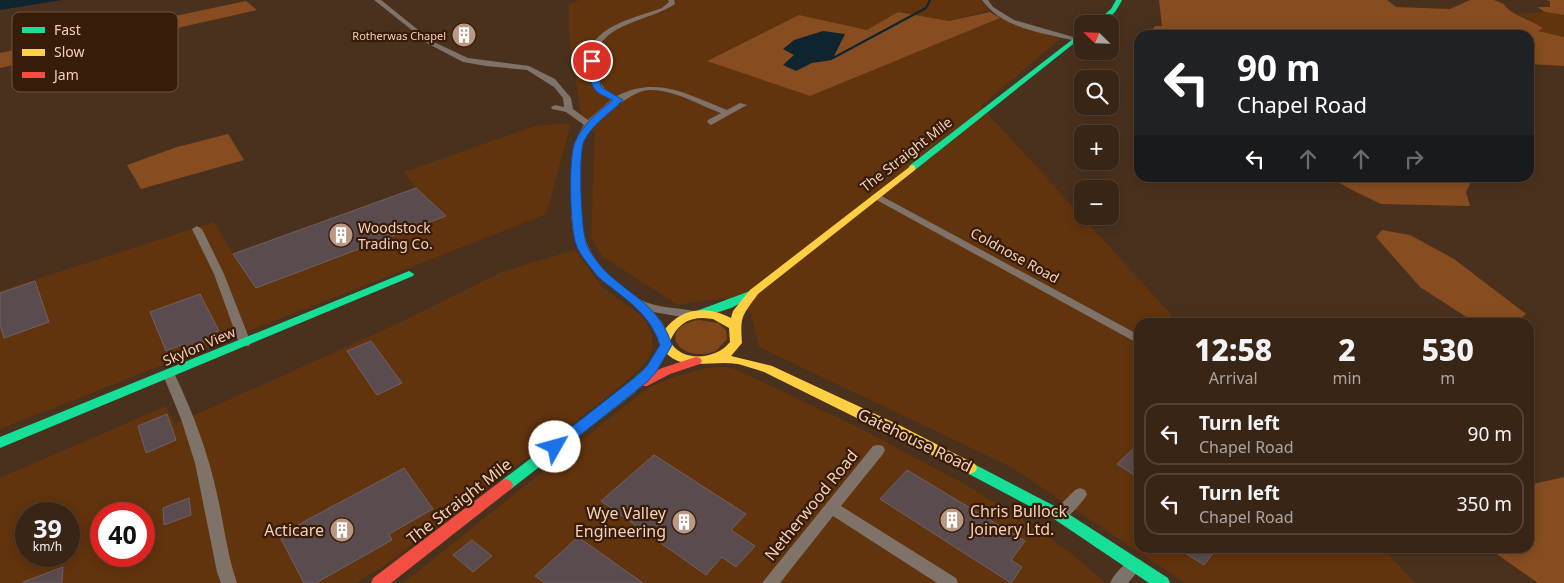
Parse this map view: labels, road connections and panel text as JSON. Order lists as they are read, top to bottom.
{
  "streets": {
    "main road": ["The Straight Mile", "Skylon View", "Gatehouse Road"],
    "street": ["Coldnose Road", "Netherwood Road"]
  },
  "crossings": [
    ["The Straight Mile", "Coldnose Road"],
    ["The Straight Mile", "Gatehouse Road"]
  ],
  "places": {
    "building": [
      "Rotherwas Chapel",
      "Woodstock Trading Co.",
      "Chris Bullock Joinery Ltd.",
      "Wye Valley Engineering",
      "Acticare"
    ]
  },
  "legend": ["Fast", "Slow", "Jam"],
  "north": "top left",
  "page": {
    "map_buttons": ["+", "−"],
    "turn": ["90 m", "Chapel Road"],
    "eta": [
      "12:58",
      "Arrival",
      "2",
      "min",
      "530",
      "m"
    ],
    "list": [
      {
        "name": "Turn left",
        "note": "Chapel Road",
        "value": "90 m"
      },
      {
        "name": "Turn left",
        "note": "Chapel Road",
        "value": "350 m"
      }
    ],
    "speed": "39 km/h",
    "limit": "40"
  }
}
